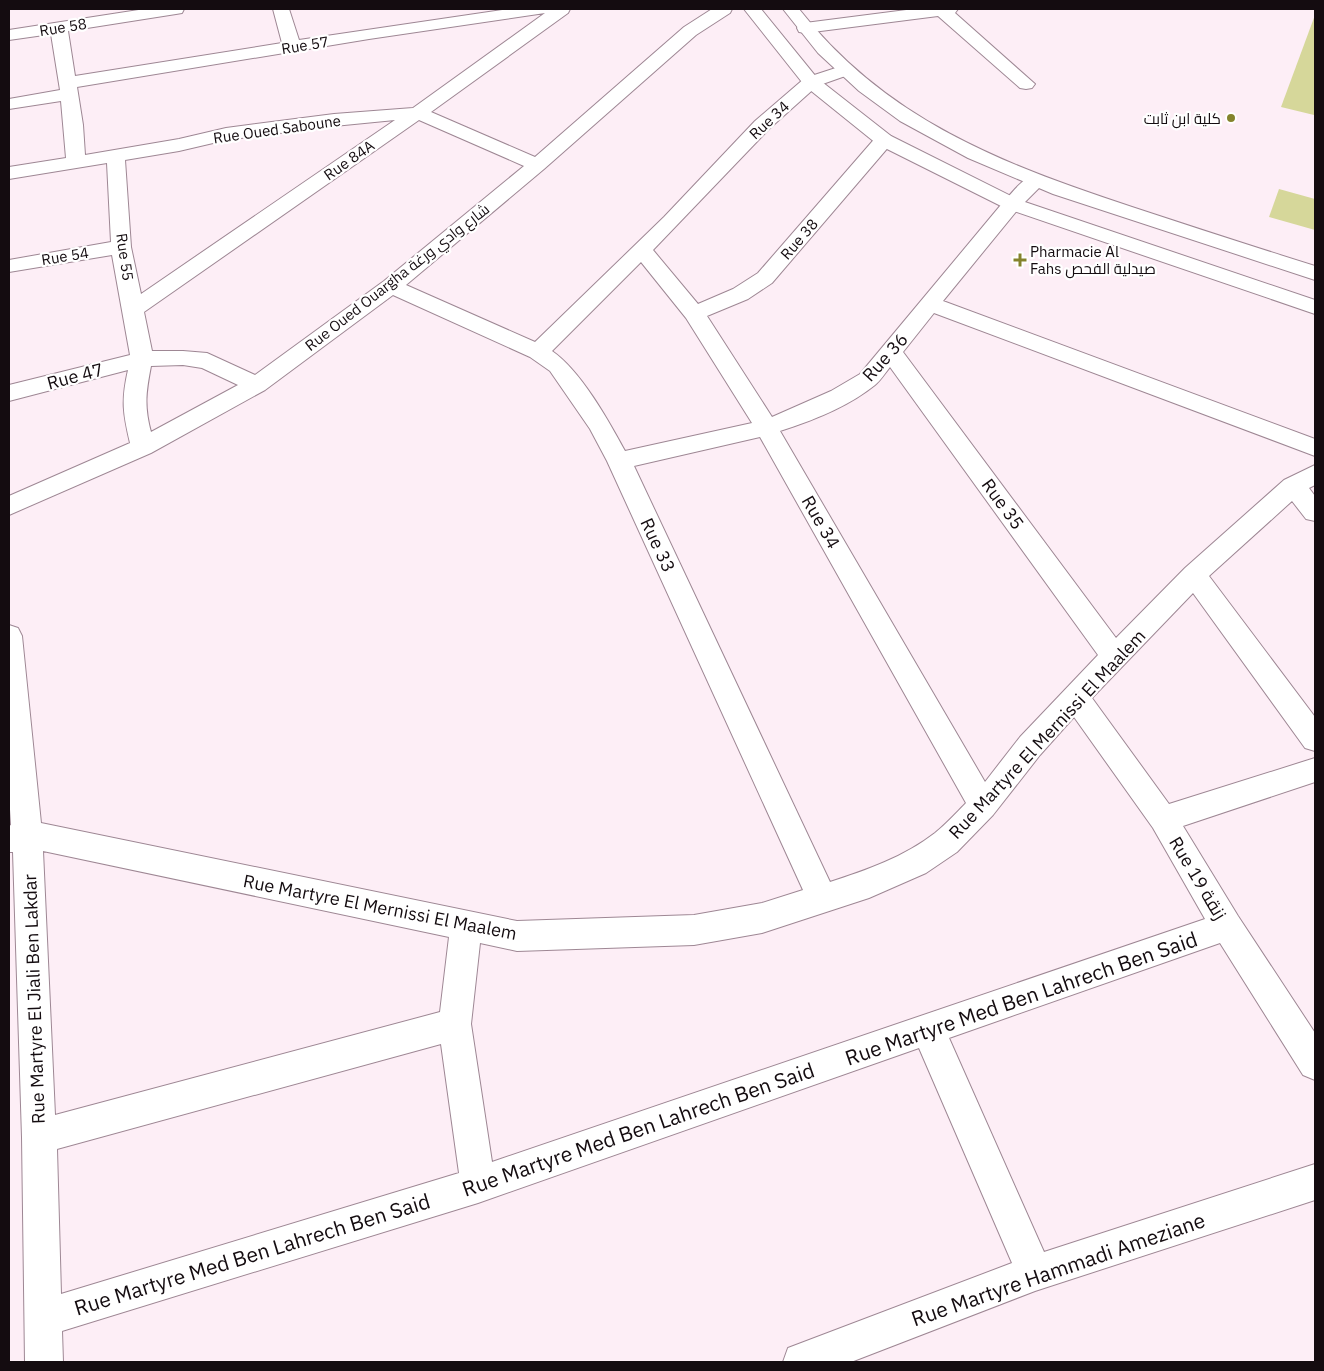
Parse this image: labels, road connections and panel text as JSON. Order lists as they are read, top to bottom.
{
  "streets": {
    "street": [
      "Rue 58",
      "Rue 57",
      "Rue 34",
      "Rue Oued Saboune",
      "Rue 84A",
      "Rue 38",
      "Rue 54",
      "Rue 55",
      "Rue Oued Ouargha شارع وادي ورغة",
      "Rue 36",
      "Rue 47",
      "Rue 35",
      "Rue 33",
      "Rue Martyre El Mernissi El Maalem",
      "Rue 19 زنقة",
      "Rue Martyre Med Ben Lahrech Ben Said",
      "Rue Martyre El Jiali Ben Lakdar",
      "Rue Martyre Hammadi Ameziane"
    ]
  },
  "crossings": [
    ["Rue 34", "Rue 38"],
    ["Rue 34", "Rue 36"],
    ["Rue 34", "Rue 33"],
    ["Rue 34", "Rue Martyre El Mernissi El Maalem"],
    ["Rue Oued Saboune", "Rue 84A"],
    ["Rue Oued Saboune", "Rue 55"],
    ["Rue Oued Saboune", "Rue Oued Ouargha شارع وادي ورغة"],
    ["Rue 84A", "Rue 55"],
    ["Rue 54", "Rue 55"],
    ["Rue 55", "Rue Oued Ouargha شارع وادي ورغة"],
    ["Rue 55", "Rue 47"],
    ["Rue Oued Ouargha شارع وادي ورغة", "Rue 33"],
    ["Rue 36", "Rue 35"],
    ["Rue 36", "Rue 33"],
    ["Rue 35", "Rue Martyre El Mernissi El Maalem"],
    ["Rue 33", "Rue Martyre El Mernissi El Maalem"],
    ["Rue Martyre El Mernissi El Maalem", "Rue 19 زنقة"],
    ["Rue Martyre El Mernissi El Maalem", "Rue Martyre El Jiali Ben Lakdar"],
    ["Rue 19 زنقة", "Rue Martyre Med Ben Lahrech Ben Said"],
    ["Rue Martyre Med Ben Lahrech Ben Said", "Rue Martyre El Jiali Ben Lakdar"]
  ],
  "places": {
    "other": ["كلية ابن ثابت"],
    "health": ["Pharmacie Al Fahs صيدلية الفحص"]
  }
}
